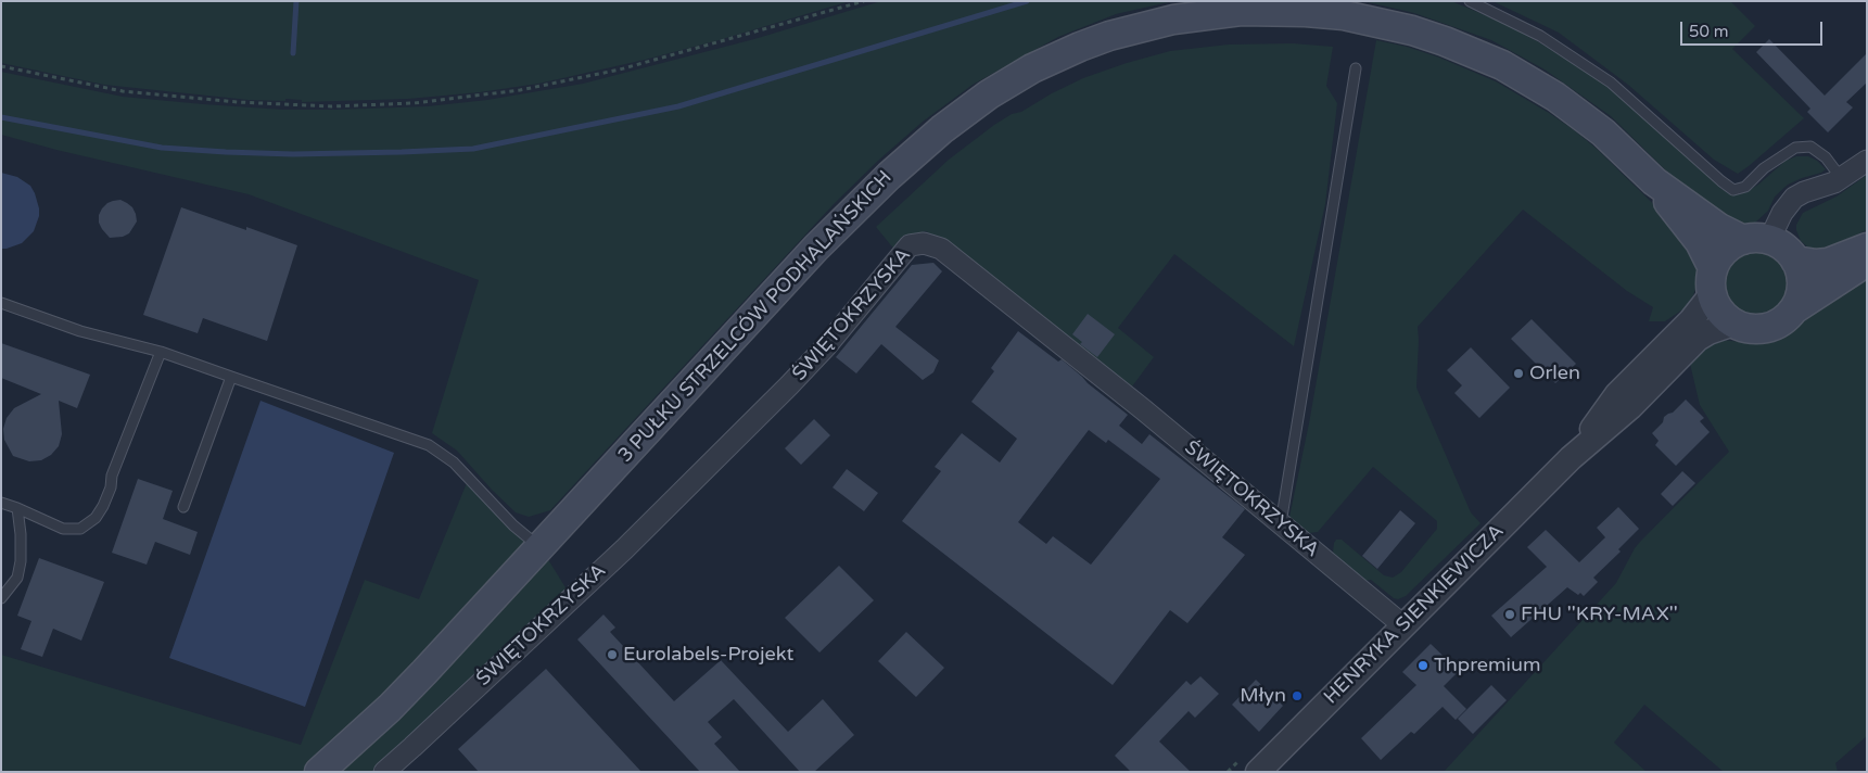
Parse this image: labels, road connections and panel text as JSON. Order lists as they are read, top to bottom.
{
  "streets": {
    "main road": ["3 PUŁKU STRZELCÓW PODHALAŃSKICH"],
    "street": ["ŚWIĘTOKRZYSKA", "HENRYKA SIENKIEWICZA"]
  },
  "crossings": [
    ["ŚWIĘTOKRZYSKA", "HENRYKA SIENKIEWICZA"]
  ],
  "places": [
    "Orlen",
    "FHU ''KRY-MAX''",
    "Eurolabels-Projekt",
    "Thpremium",
    "Młyn"
  ],
  "scale_bar": "50 m"
}
